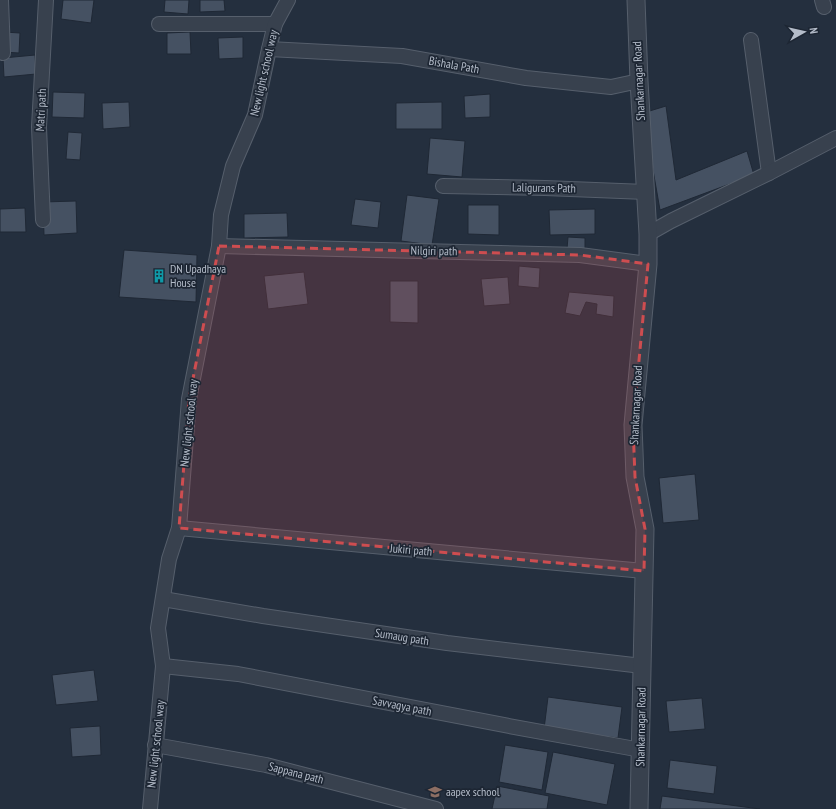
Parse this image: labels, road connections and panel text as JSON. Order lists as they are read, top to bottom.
{
  "streets": {
    "street": [
      "Bishala Path",
      "New light school way",
      "Shankarnagar Road",
      "Matri path",
      "Laligurans Path",
      "Nilgiri path",
      "Jukiri path",
      "Sumaug path",
      "Savvagya path",
      "Sappana path"
    ]
  },
  "crossings": [
    ["Bishala Path", "New light school way"],
    ["Bishala Path", "Shankarnagar Road"],
    ["New light school way", "Nilgiri path"],
    ["New light school way", "Jukiri path"],
    ["New light school way", "Sumaug path"],
    ["New light school way", "Savvagya path"],
    ["New light school way", "Sappana path"],
    ["Shankarnagar Road", "Laligurans Path"],
    ["Shankarnagar Road", "Nilgiri path"],
    ["Shankarnagar Road", "Jukiri path"],
    ["Shankarnagar Road", "Sumaug path"],
    ["Shankarnagar Road", "Savvagya path"]
  ],
  "places": {
    "building": ["DN Upadhaya House"],
    "school or university": ["aapex school"]
  },
  "north": "right"
}
